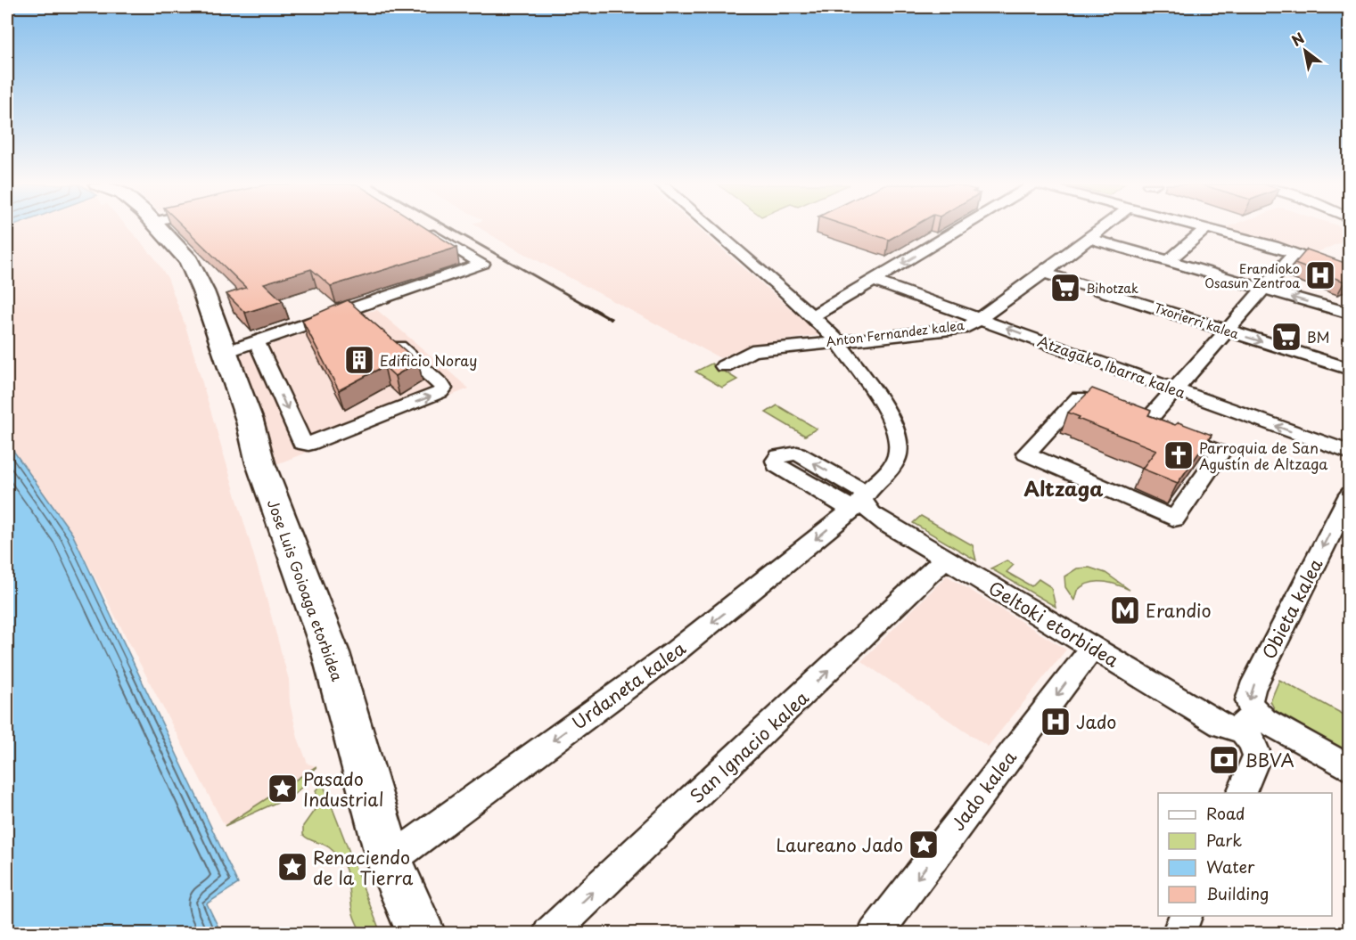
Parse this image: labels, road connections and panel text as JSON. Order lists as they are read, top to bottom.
{
  "streets": {
    "main road": ["Jose Luis Goioaga etorbidea"],
    "street": [
      "Txorierri kalea",
      "Anton Fernandez kalea",
      "Atzagako Ibarra kalea",
      "Obieta kalea",
      "Geltoki etorbidea",
      "Urdaneta kalea",
      "San Ignacio kalea",
      "Jado kalea"
    ]
  },
  "crossings": [
    ["Txorierri kalea", "Anton Fernandez kalea"],
    ["Anton Fernandez kalea", "Atzagako Ibarra kalea"],
    ["Anton Fernandez kalea", "Urdaneta kalea"],
    ["Jose Luis Goioaga etorbidea", "Urdaneta kalea"],
    ["Obieta kalea", "Geltoki etorbidea"],
    ["Geltoki etorbidea", "Urdaneta kalea"],
    ["Geltoki etorbidea", "San Ignacio kalea"],
    ["Geltoki etorbidea", "Jado kalea"]
  ],
  "one_way": [
    "Obieta kalea",
    "Urdaneta kalea",
    "San Ignacio kalea",
    "Jado kalea"
  ],
  "districts": ["Altzaga"],
  "places": {
    "hospital": ["Erandioko Osasun Zentroa", "Jado"],
    "supermarket": ["Bihotzak", "BM"],
    "building": ["Edificio Noray"],
    "church": ["Parroquia de San Agustín de Altzaga"],
    "metro station": ["Erandio"],
    "bank": ["BBVA"],
    "place": ["Pasado Industrial", "Laureano Jado", "Renaciendo de la Tierra"]
  },
  "legend": [
    "Road",
    "Park",
    "Water",
    "Building"
  ],
  "north": "top left"
}
